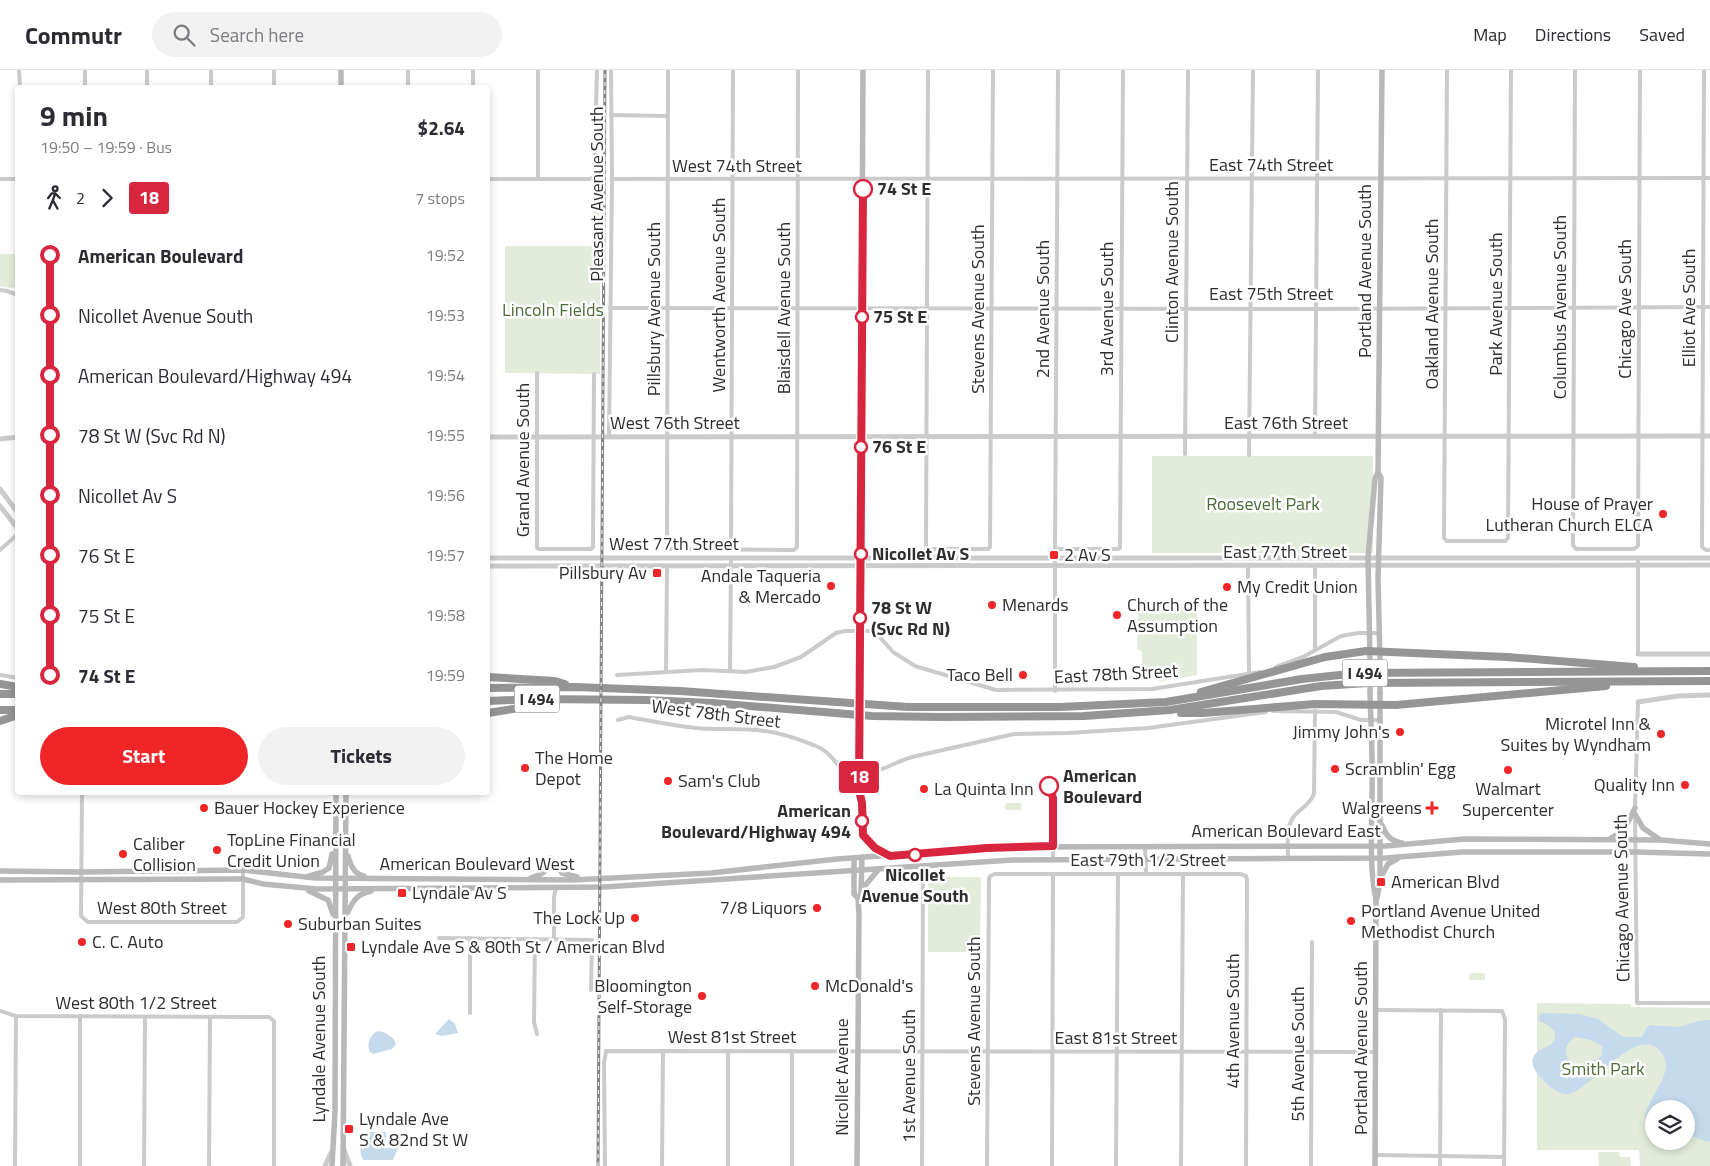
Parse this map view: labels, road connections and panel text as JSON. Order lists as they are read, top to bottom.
{
  "streets": {
    "highway": ["I 494"],
    "main road": [
      "Portland Avenue South",
      "American Boulevard East",
      "American Boulevard West",
      "Lyndale Avenue South",
      "Nicollet Avenue"
    ],
    "street": [
      "East 74th Street",
      "West 74th Street",
      "Pleasant Avenue South",
      "Clinton Avenue South",
      "East 75th Street",
      "Wentworth Avenue South",
      "Oakland Avenue South",
      "Park Avenue South",
      "Columbus Avenue South",
      "Blaisdell Avenue South",
      "Elliot Ave South",
      "Pillsbury Avenue South",
      "Stevens Avenue South",
      "2nd Avenue South",
      "3rd Avenue South",
      "Chicago Ave South",
      "West 76th Street",
      "East 76th Street",
      "Grand Avenue South",
      "West 77th Street",
      "East 77th Street",
      "East 78th Street",
      "West 78th Street",
      "East 79th 1/2 Street",
      "Chicago Avenue South",
      "West 80th Street",
      "West 80th 1/2 Street",
      "4th Avenue South",
      "West 81st Street",
      "East 81st Street",
      "5th Avenue South",
      "1st Avenue South"
    ]
  },
  "crossings": [
    ["East 74th Street", "West 74th Street"],
    ["East 74th Street", "Clinton Avenue South"],
    ["East 74th Street", "Portland Avenue South"],
    ["East 74th Street", "Oakland Avenue South"],
    ["East 74th Street", "Park Avenue South"],
    ["East 74th Street", "Columbus Avenue South"],
    ["East 74th Street", "Elliot Ave South"],
    ["East 74th Street", "Stevens Avenue South"],
    ["East 74th Street", "2nd Avenue South"],
    ["East 74th Street", "3rd Avenue South"],
    ["East 74th Street", "Chicago Ave South"],
    ["West 74th Street", "Pleasant Avenue South"],
    ["West 74th Street", "Wentworth Avenue South"],
    ["West 74th Street", "Blaisdell Avenue South"],
    ["West 74th Street", "Pillsbury Avenue South"],
    ["Pleasant Avenue South", "East 75th Street"],
    ["Pleasant Avenue South", "West 76th Street"],
    ["Clinton Avenue South", "East 75th Street"],
    ["Clinton Avenue South", "East 76th Street"],
    ["Portland Avenue South", "East 75th Street"],
    ["Portland Avenue South", "East 76th Street"],
    ["Portland Avenue South", "East 77th Street"],
    ["Portland Avenue South", "East 78th Street"],
    ["Portland Avenue South", "American Boulevard East"],
    ["Portland Avenue South", "East 81st Street"],
    ["East 75th Street", "Wentworth Avenue South"],
    ["East 75th Street", "Oakland Avenue South"],
    ["East 75th Street", "Park Avenue South"],
    ["East 75th Street", "Columbus Avenue South"],
    ["East 75th Street", "Blaisdell Avenue South"],
    ["East 75th Street", "Elliot Ave South"],
    ["East 75th Street", "Pillsbury Avenue South"],
    ["East 75th Street", "Stevens Avenue South"],
    ["East 75th Street", "2nd Avenue South"],
    ["East 75th Street", "3rd Avenue South"],
    ["East 75th Street", "Chicago Ave South"],
    ["Wentworth Avenue South", "Blaisdell Avenue South"],
    ["Wentworth Avenue South", "Pillsbury Avenue South"],
    ["Wentworth Avenue South", "West 76th Street"],
    ["Oakland Avenue South", "Park Avenue South"],
    ["Oakland Avenue South", "East 76th Street"],
    ["Park Avenue South", "East 76th Street"],
    ["Columbus Avenue South", "Chicago Ave South"],
    ["Columbus Avenue South", "East 76th Street"],
    ["Blaisdell Avenue South", "Pillsbury Avenue South"],
    ["Blaisdell Avenue South", "West 76th Street"],
    ["Elliot Ave South", "East 76th Street"],
    ["Pillsbury Avenue South", "West 76th Street"],
    ["Stevens Avenue South", "East 76th Street"],
    ["Stevens Avenue South", "East 79th 1/2 Street"],
    ["Stevens Avenue South", "East 81st Street"],
    ["2nd Avenue South", "3rd Avenue South"],
    ["2nd Avenue South", "East 76th Street"],
    ["3rd Avenue South", "East 76th Street"],
    ["Chicago Ave South", "East 76th Street"],
    ["West 76th Street", "East 76th Street"],
    ["West 76th Street", "Grand Avenue South"],
    ["West 77th Street", "East 77th Street"],
    ["East 78th Street", "West 78th Street"],
    ["American Boulevard East", "American Boulevard West"],
    ["American Boulevard East", "Chicago Avenue South"],
    ["American Boulevard East", "1st Avenue South"],
    ["American Boulevard East", "Nicollet Avenue"],
    ["East 79th 1/2 Street", "4th Avenue South"],
    ["American Boulevard West", "West 80th Street"],
    ["American Boulevard West", "Lyndale Avenue South"],
    ["American Boulevard West", "Nicollet Avenue"],
    ["4th Avenue South", "East 81st Street"],
    ["West 81st Street", "East 81st Street"],
    ["West 81st Street", "Nicollet Avenue"],
    ["East 81st Street", "5th Avenue South"],
    ["East 81st Street", "1st Avenue South"],
    ["East 81st Street", "Nicollet Avenue"]
  ],
  "parks": ["Lincoln Fields", "Roosevelt Park", "Smith Park"],
  "places": {
    "other": [
      "74 St E",
      "75 St E",
      "76 St E",
      "House of Prayer Lutheran Church ELCA",
      "Nicollet Av S",
      "Andale Taqueria & Mercado",
      "My Credit Union",
      "Menards",
      "Church of the Assumption",
      "78 St W (Svc Rd N)",
      "Taco Bell",
      "Jimmy John's",
      "Microtel Inn & Suites by Wyndham",
      "The Home Depot",
      "Scramblin' Egg",
      "Walmart Supercenter",
      "Sam's Club",
      "Quality Inn",
      "American Boulevard",
      "La Quinta Inn",
      "Bauer Hockey Experience",
      "American Boulevard/Highway 494",
      "TopLine Financial Credit Union",
      "Caliber Collision",
      "Nicollet Avenue South",
      "7/8 Liquors",
      "The Lock Up",
      "Portland Avenue United Methodist Church",
      "Suburban Suites",
      "C. C. Auto",
      "McDonald's",
      "Bloomington Self-Storage"
    ],
    "transit": [
      "2 Av S",
      "Pillsbury Av",
      "American Blvd",
      "Lyndale Av S",
      "Lyndale Ave S & 80th St / American Blvd",
      "Lyndale Ave S & 82nd St W"
    ],
    "health": ["Walgreens"]
  },
  "lines": ["bus line 18"],
  "page": {
    "header": "Commutr",
    "search": "Search here",
    "nav": ["Map", "Directions", "Saved"],
    "on_map": "18",
    "heading": ["9 min", "19:50 – 19:59 · Bus", "$2.64"],
    "legs": ["2", "18", "7 stops"],
    "list": [
      {
        "name": "American Boulevard",
        "value": "19:52"
      },
      {
        "name": "Nicollet Avenue South",
        "value": "19:53"
      },
      {
        "name": "American Boulevard/Highway 494",
        "value": "19:54"
      },
      {
        "name": "78 St W (Svc Rd N)",
        "value": "19:55"
      },
      {
        "name": "Nicollet Av S",
        "value": "19:56"
      },
      {
        "name": "76 St E",
        "value": "19:57"
      },
      {
        "name": "75 St E",
        "value": "19:58"
      },
      {
        "name": "74 St E",
        "value": "19:59"
      }
    ],
    "buttons": ["Start", "Tickets"]
  }
}
